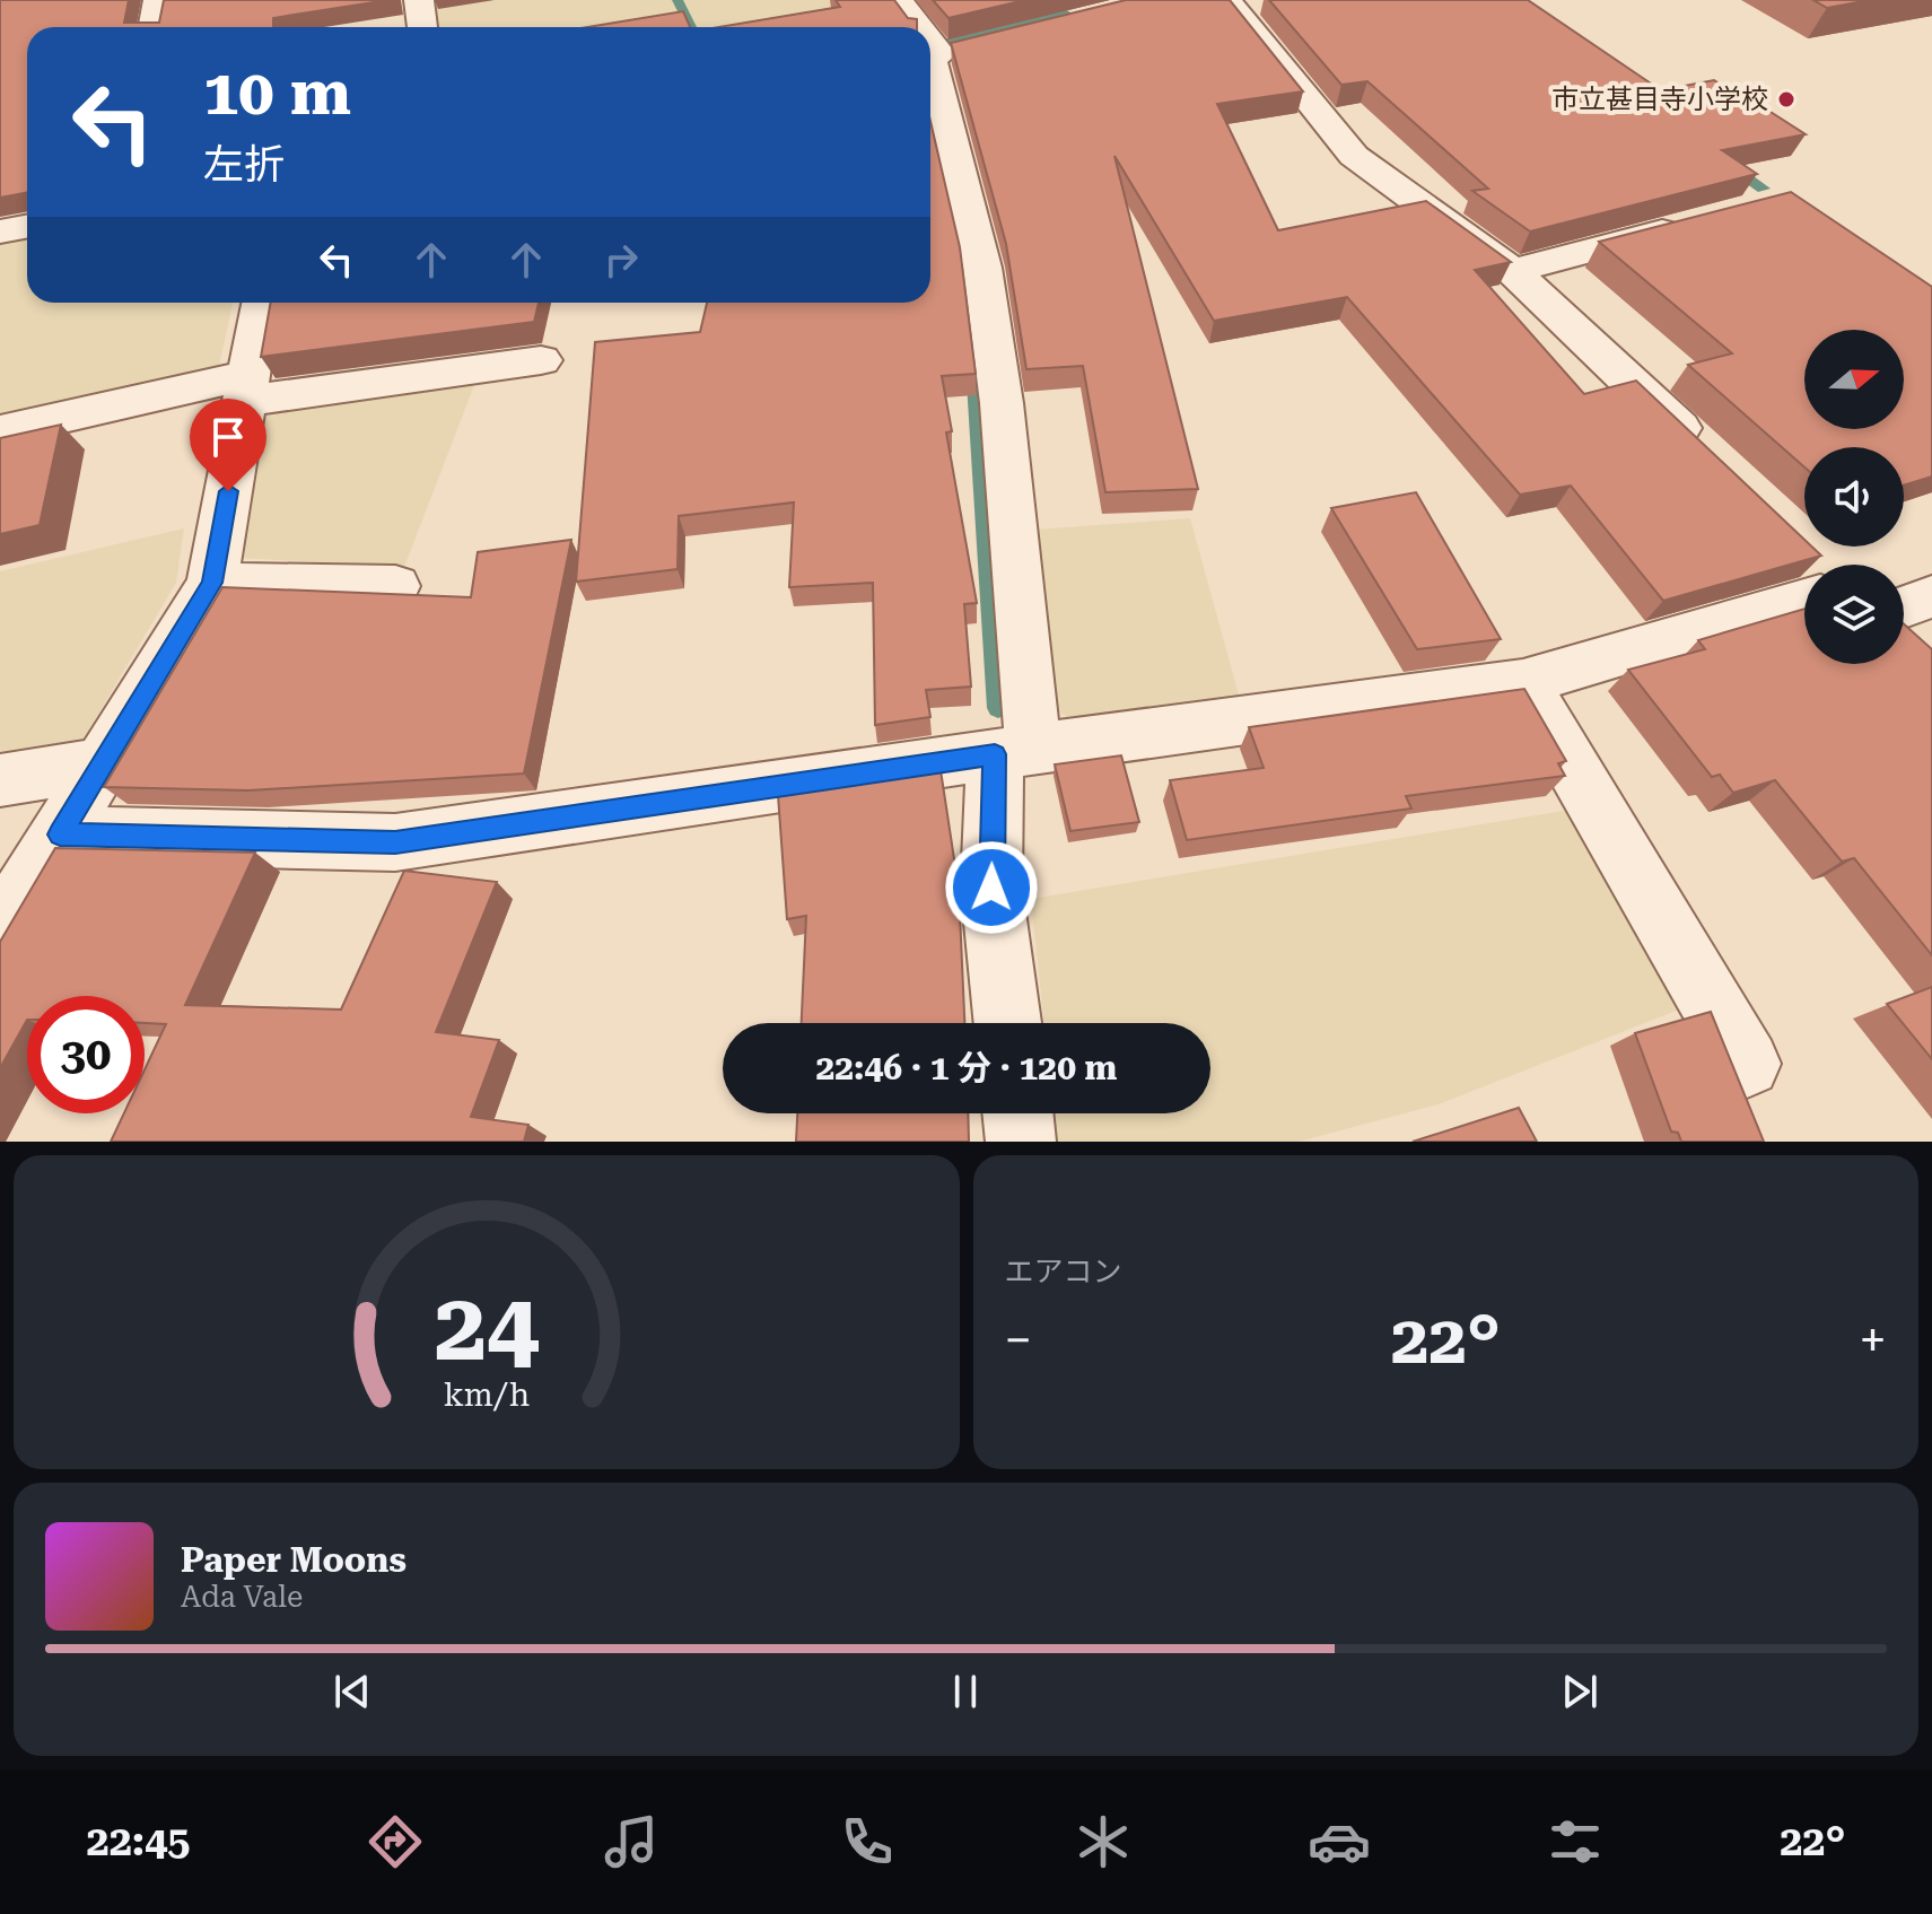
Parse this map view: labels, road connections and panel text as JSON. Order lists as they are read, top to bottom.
{
  "places": ["市立甚目寺小学校"],
  "north": "right",
  "page": {
    "turn": ["10 m", "左折"],
    "limit": "30",
    "trip": "22:46 · 1 分 · 120 m",
    "tile": "エアコン",
    "heat": ["−", "22°", "+"],
    "song": ["Paper Moons", "Ada Vale"],
    "tabs": ["22:45", "22°"],
    "gauge": ["24", "km/h"]
  }
}
